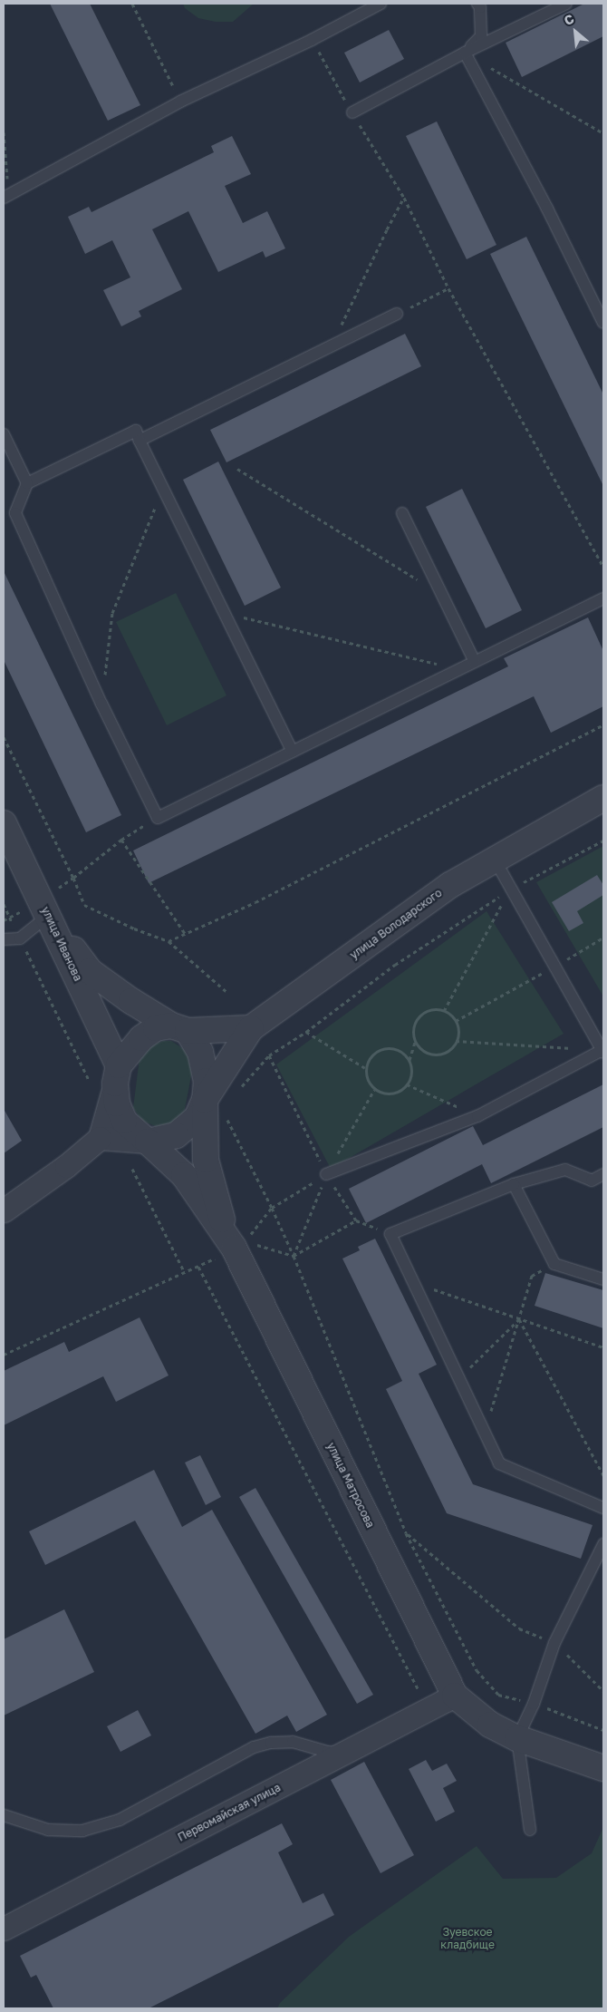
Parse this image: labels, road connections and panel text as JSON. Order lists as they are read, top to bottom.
{
  "streets": {
    "street": [
      "улица Володарского",
      "улица Иванова",
      "улица Матросова",
      "Первомайская улица"
    ]
  },
  "crossings": [
    ["улица Иванова", "улица Матросова"],
    ["улица Матросова", "Первомайская улица"]
  ],
  "parks": ["Зуевское кладбище"],
  "north": "top left"
}
